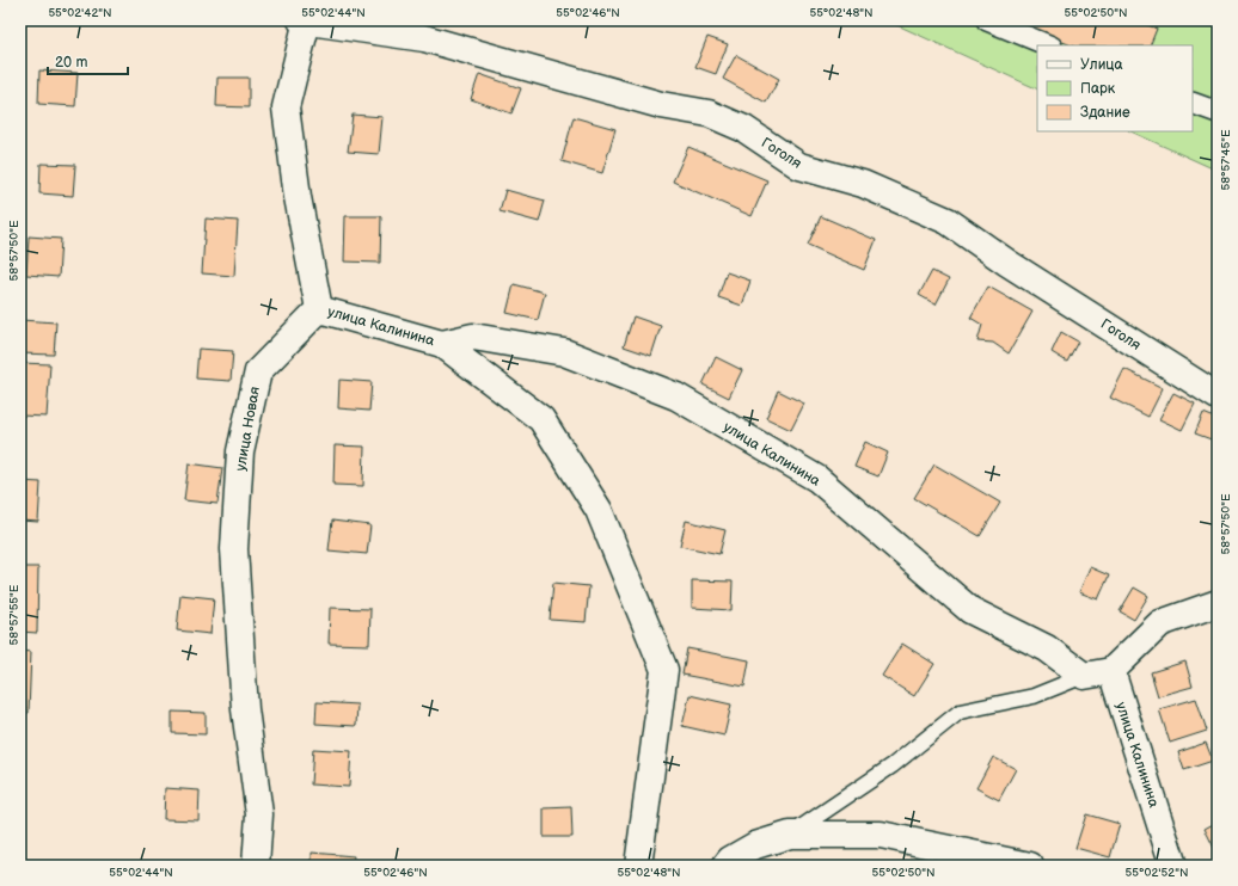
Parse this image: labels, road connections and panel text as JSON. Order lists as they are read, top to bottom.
{
  "streets": {
    "street": ["Гоголя", "улица Калинина", "улица Новая"]
  },
  "crossings": [
    ["улица Калинина", "улица Новая"]
  ],
  "legend": ["Улица", "Парк", "Здание"],
  "scale_bar": "20 m",
  "coordinates": [
    "55°02'42\"N",
    "55°02'44\"N",
    "55°02'46\"N",
    "55°02'48\"N",
    "55°02'50\"N",
    "58°57'45\"E",
    "58°57'50\"E",
    "58°57'55\"E",
    "55°02'52\"N"
  ]
}
